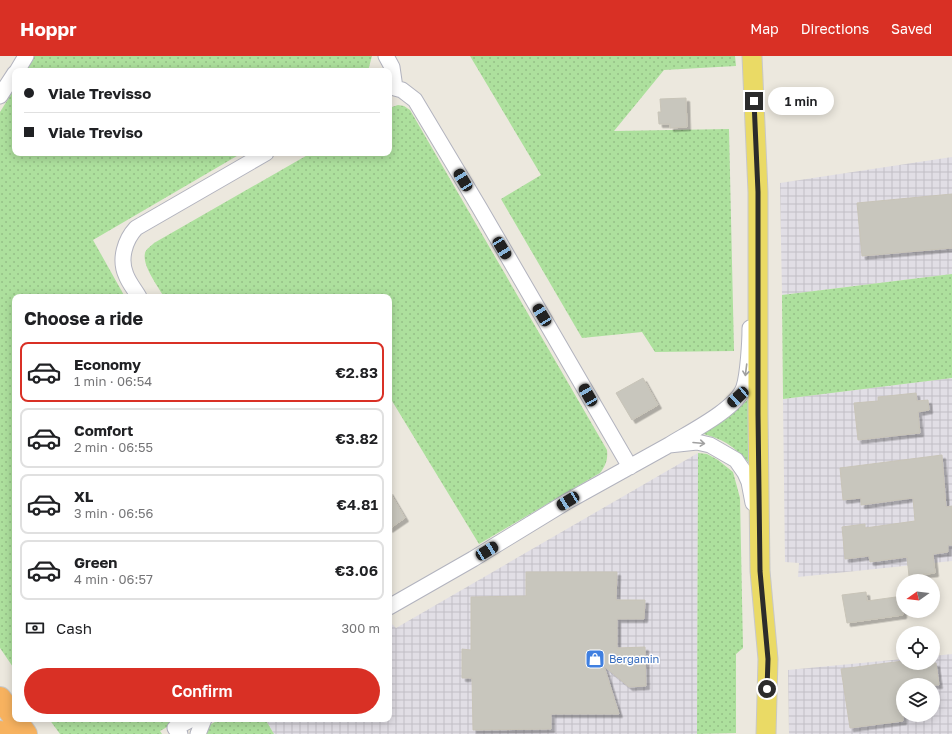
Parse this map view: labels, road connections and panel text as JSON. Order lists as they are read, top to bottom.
{
  "places": {
    "shop": ["Bergamin"]
  },
  "north": "left",
  "page": {
    "header": "Hoppr",
    "nav": ["Map", "Directions", "Saved"],
    "banner": ["Viale Trevisso", "Viale Treviso"],
    "bubble": "1 min",
    "heading": "Choose a ride",
    "list": [
      {
        "name": "Economy",
        "note": "1 min · 06:54",
        "value": "€2.83"
      },
      {
        "name": "Comfort",
        "note": "2 min · 06:55",
        "value": "€3.82"
      },
      {
        "name": "XL",
        "note": "3 min · 06:56",
        "value": "€4.81"
      },
      {
        "name": "Green",
        "note": "4 min · 06:57",
        "value": "€3.06"
      }
    ],
    "pay": ["Cash", "300 m"],
    "buttons": "Confirm"
  }
}
